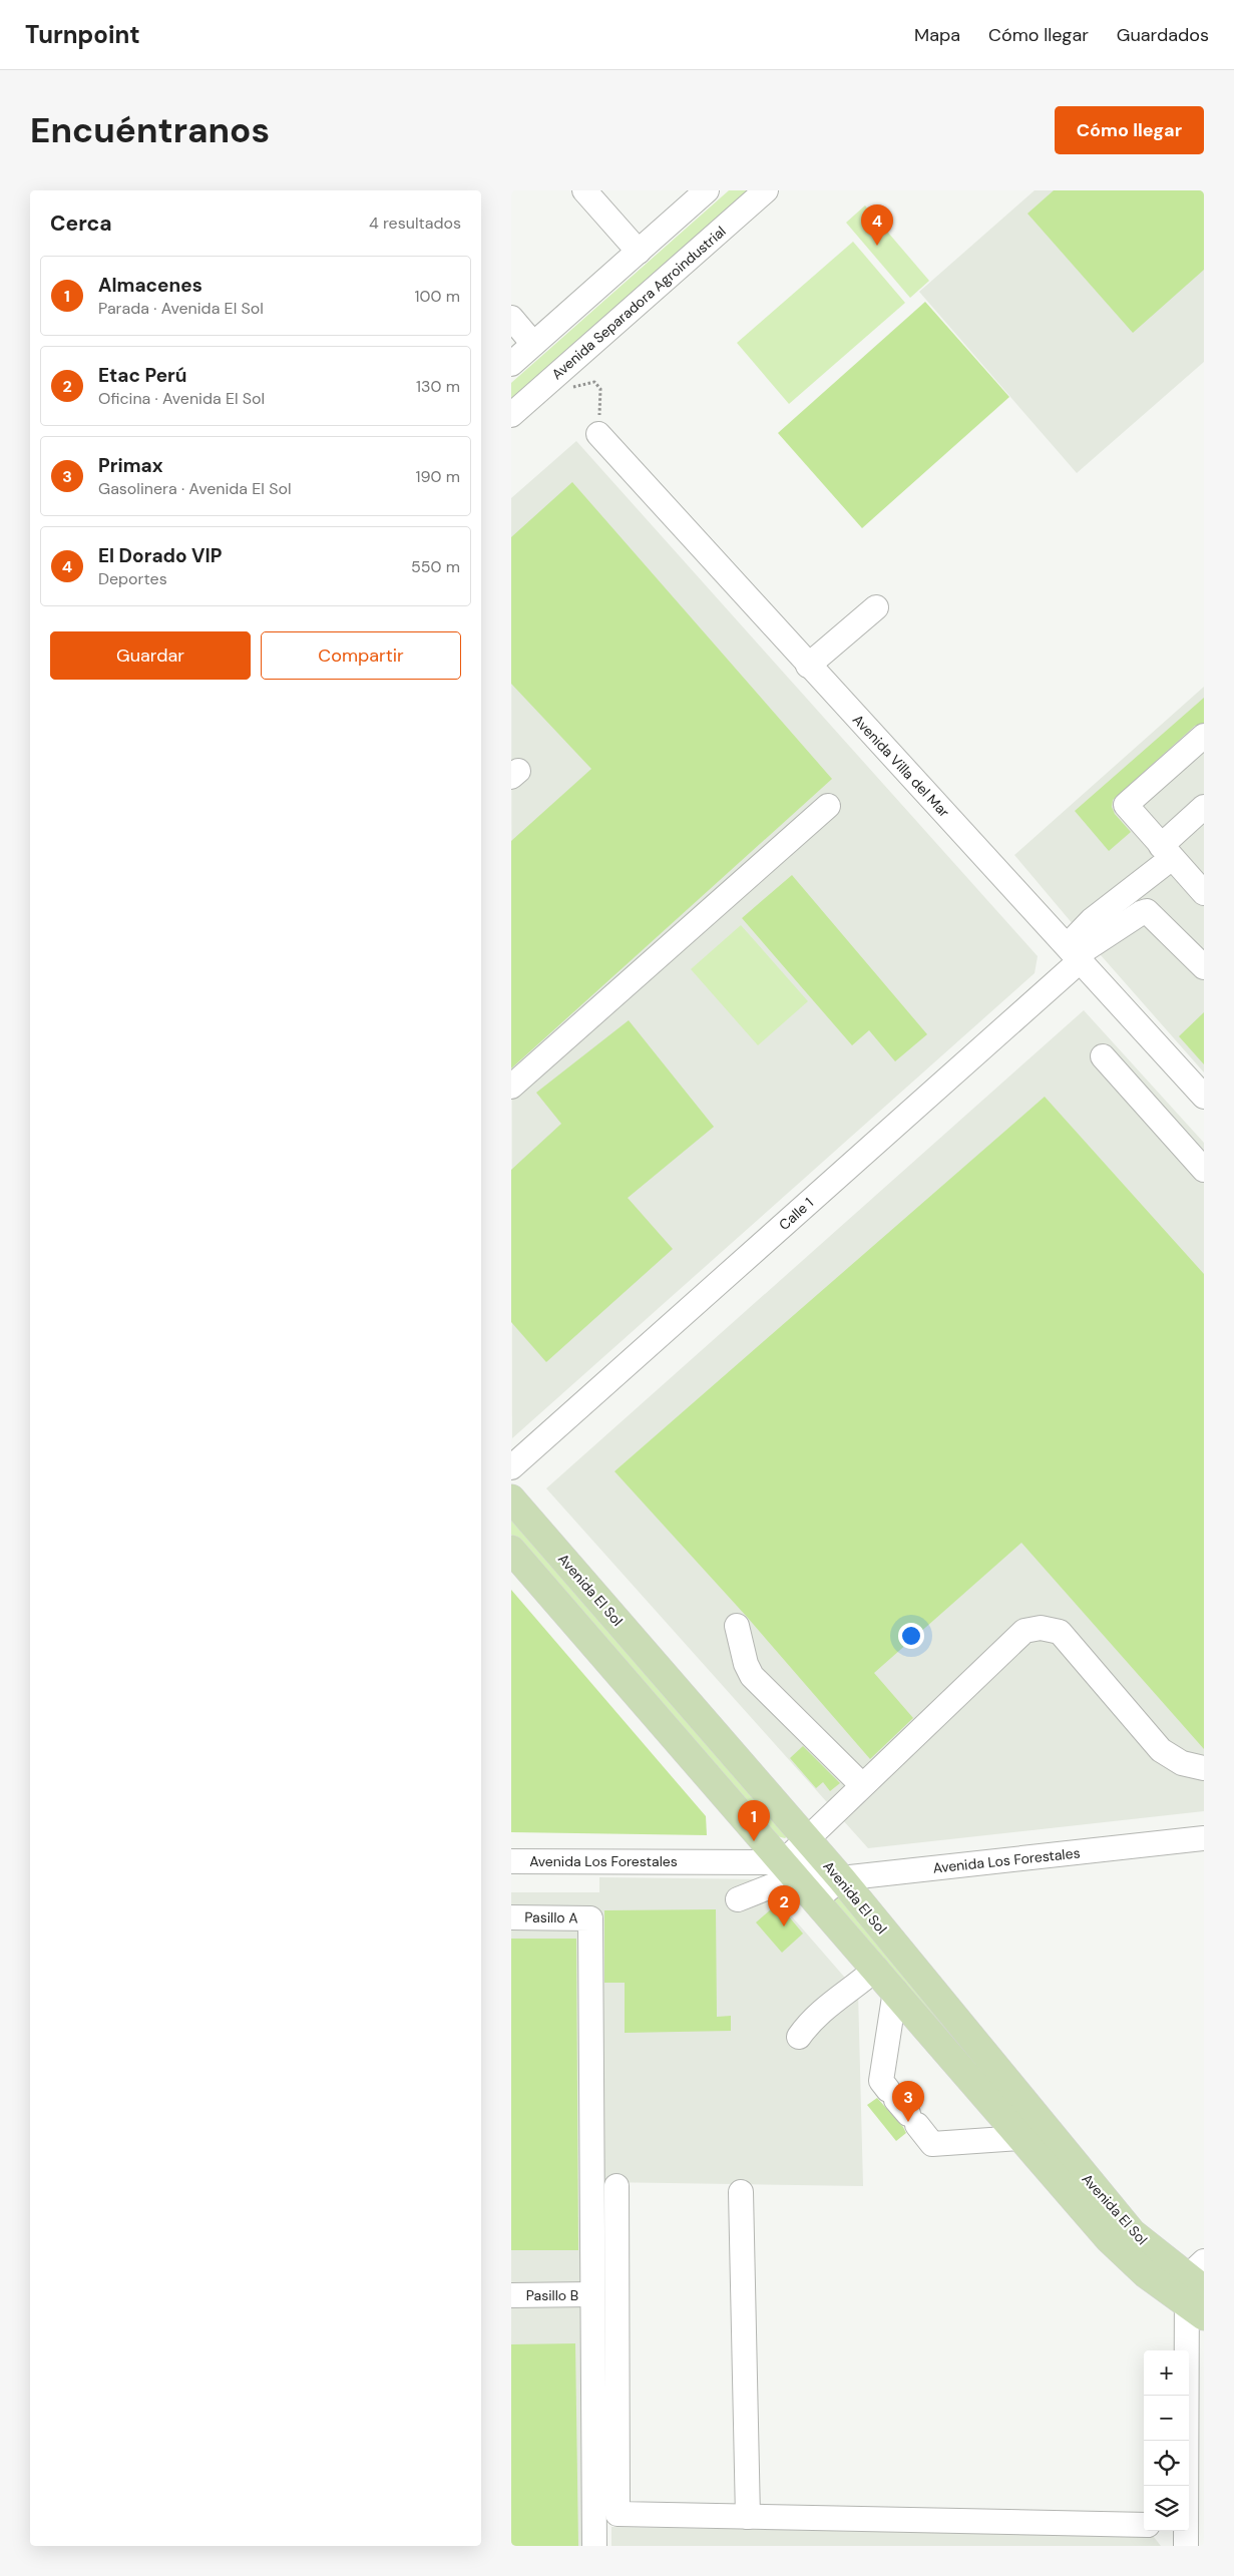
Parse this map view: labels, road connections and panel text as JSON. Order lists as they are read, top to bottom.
{
  "streets": {
    "main road": ["Avenida El Sol"],
    "street": [
      "Avenida Separadora Agroindustrial",
      "Avenida Villa del Mar",
      "Calle 1",
      "Avenida Los Forestales",
      "Pasillo A",
      "Pasillo B"
    ]
  },
  "crossings": [
    ["Avenida Villa del Mar", "Calle 1"],
    ["Avenida El Sol", "Avenida Los Forestales"],
    ["Pasillo A", "Pasillo B"]
  ],
  "page": {
    "header": "Turnpoint",
    "nav": ["Mapa", "Cómo llegar", "Guardados"],
    "buttons": [
      "Cómo llegar",
      ["Guardar", "Compartir"]
    ],
    "title": "Encuéntranos",
    "heading": ["Cerca", "4 resultados"],
    "pins": [
      "4",
      "1",
      "2",
      "3"
    ],
    "list": [
      {
        "mark": "1",
        "name": "Almacenes",
        "note": "Parada · Avenida El Sol",
        "value": "100 m"
      },
      {
        "mark": "2",
        "name": "Etac Perú",
        "note": "Oficina · Avenida El Sol",
        "value": "130 m"
      },
      {
        "mark": "3",
        "name": "Primax",
        "note": "Gasolinera · Avenida El Sol",
        "value": "190 m"
      },
      {
        "mark": "4",
        "name": "El Dorado VIP",
        "note": "Deportes",
        "value": "550 m"
      }
    ],
    "map_buttons": ["+", "−"]
  }
}
